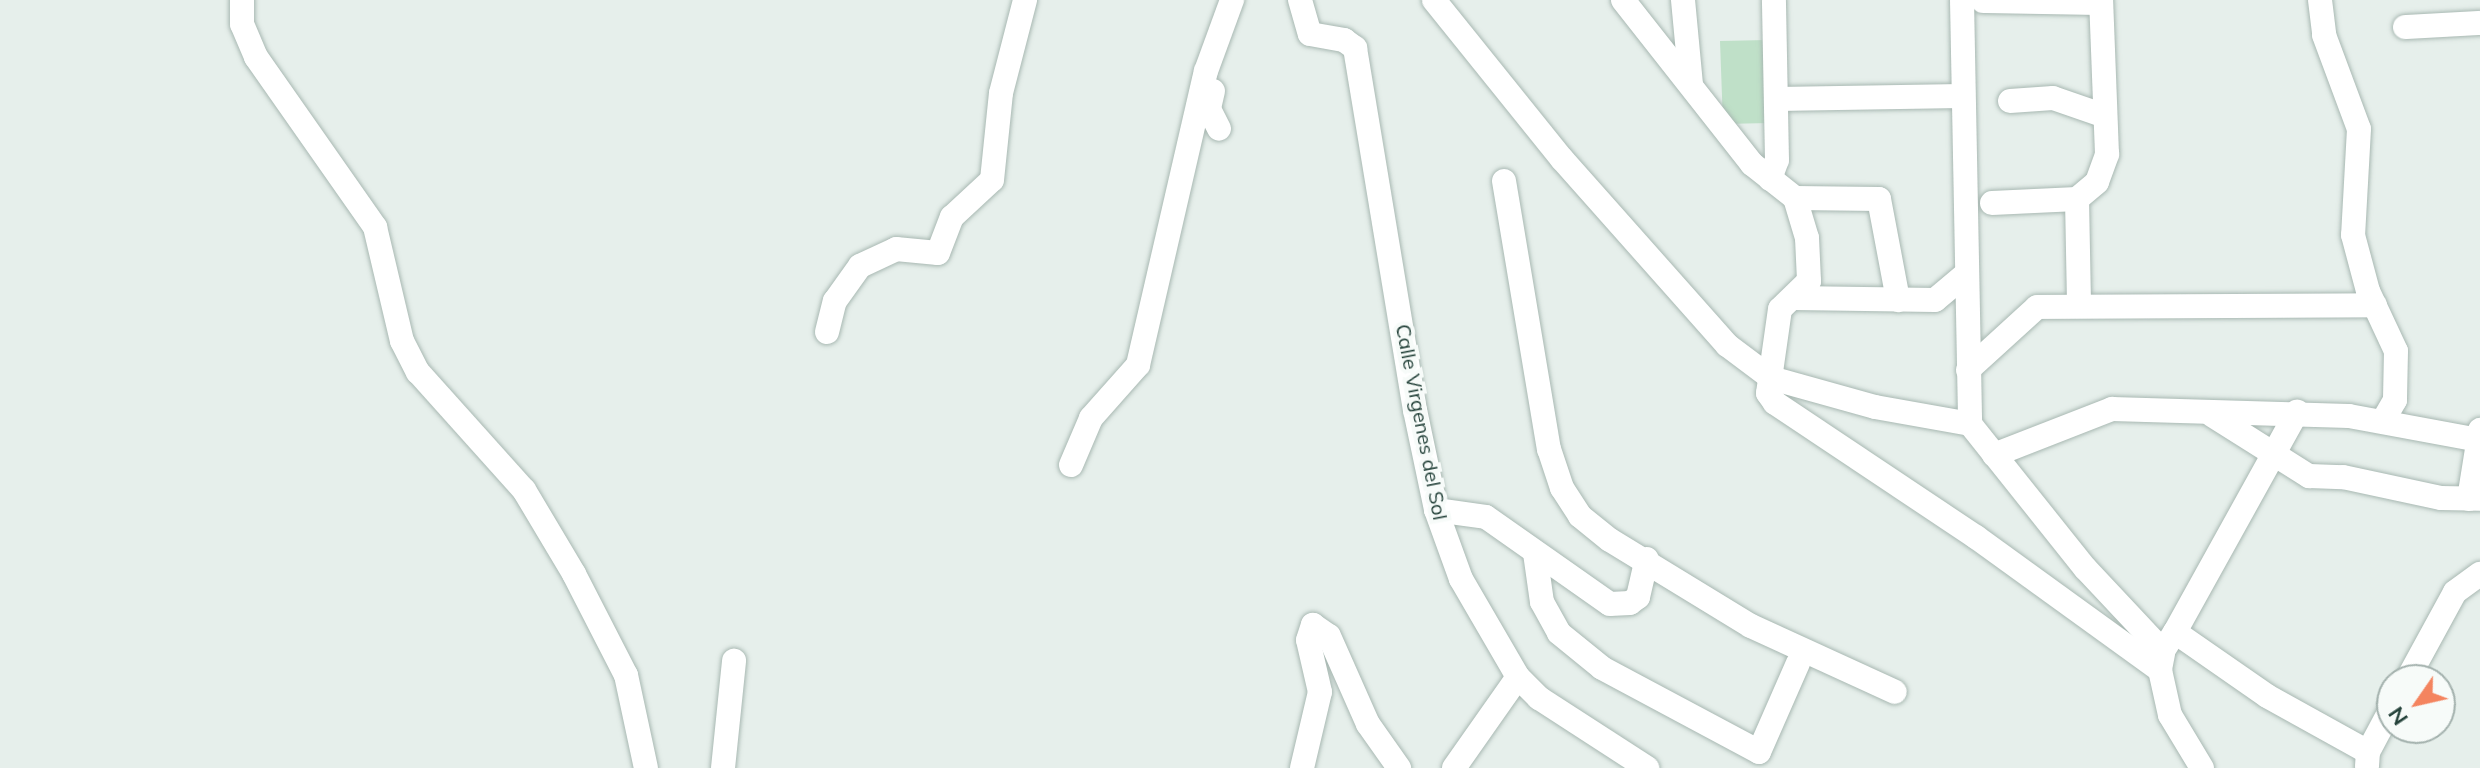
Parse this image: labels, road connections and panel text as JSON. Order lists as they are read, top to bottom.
{
  "streets": {
    "street": ["Calle Virgenes del Sol"]
  },
  "north": "bottom left"
}
